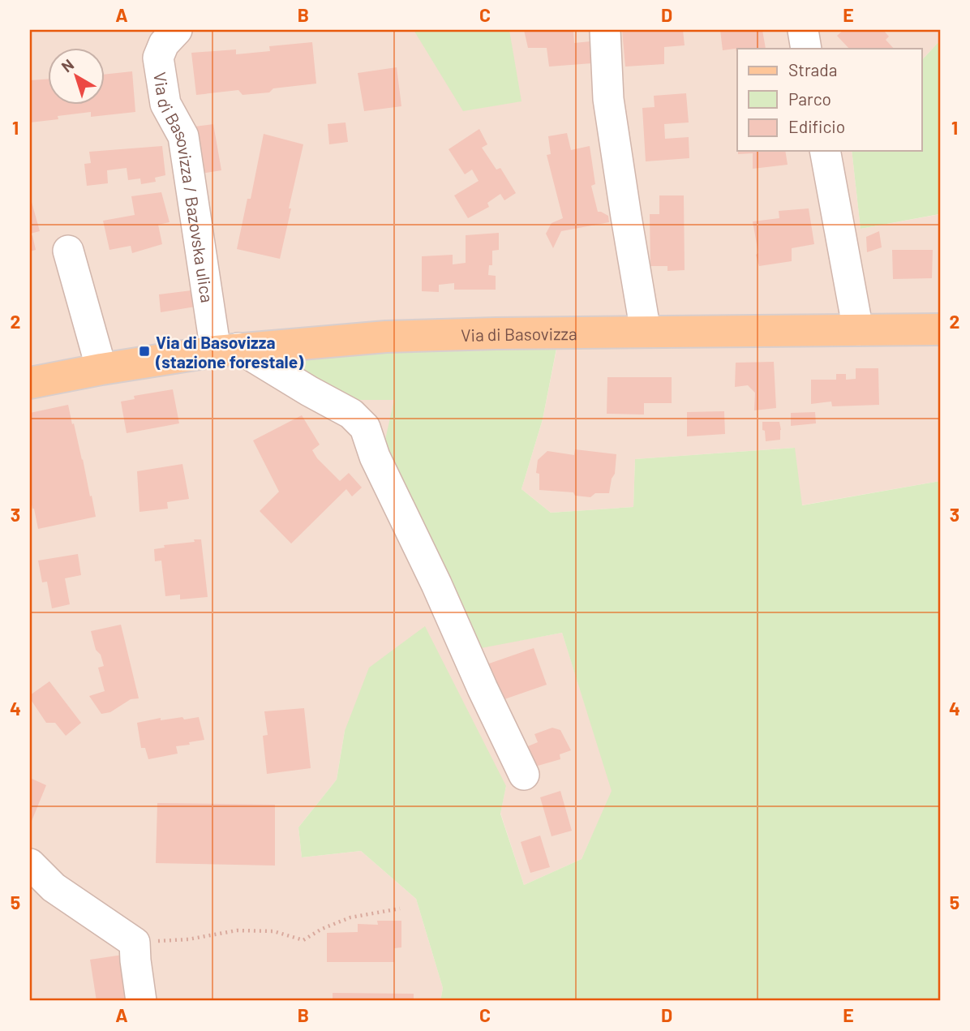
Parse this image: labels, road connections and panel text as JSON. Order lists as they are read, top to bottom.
{
  "streets": {
    "main road": ["Via di Basovizza"],
    "street": ["Via di Basovizza / Bazovska ulica"]
  },
  "crossings": [
    ["Via di Basovizza / Bazovska ulica", "Via di Basovizza"]
  ],
  "places": {
    "transit": ["Via di Basovizza (stazione forestale)"]
  },
  "legend": ["Strada", "Parco", "Edificio"],
  "north": "top left",
  "grid": {
    "columns": [
      "A",
      "B",
      "C",
      "D",
      "E"
    ],
    "rows": [
      "1",
      "2",
      "3",
      "4",
      "5"
    ]
  }
}
